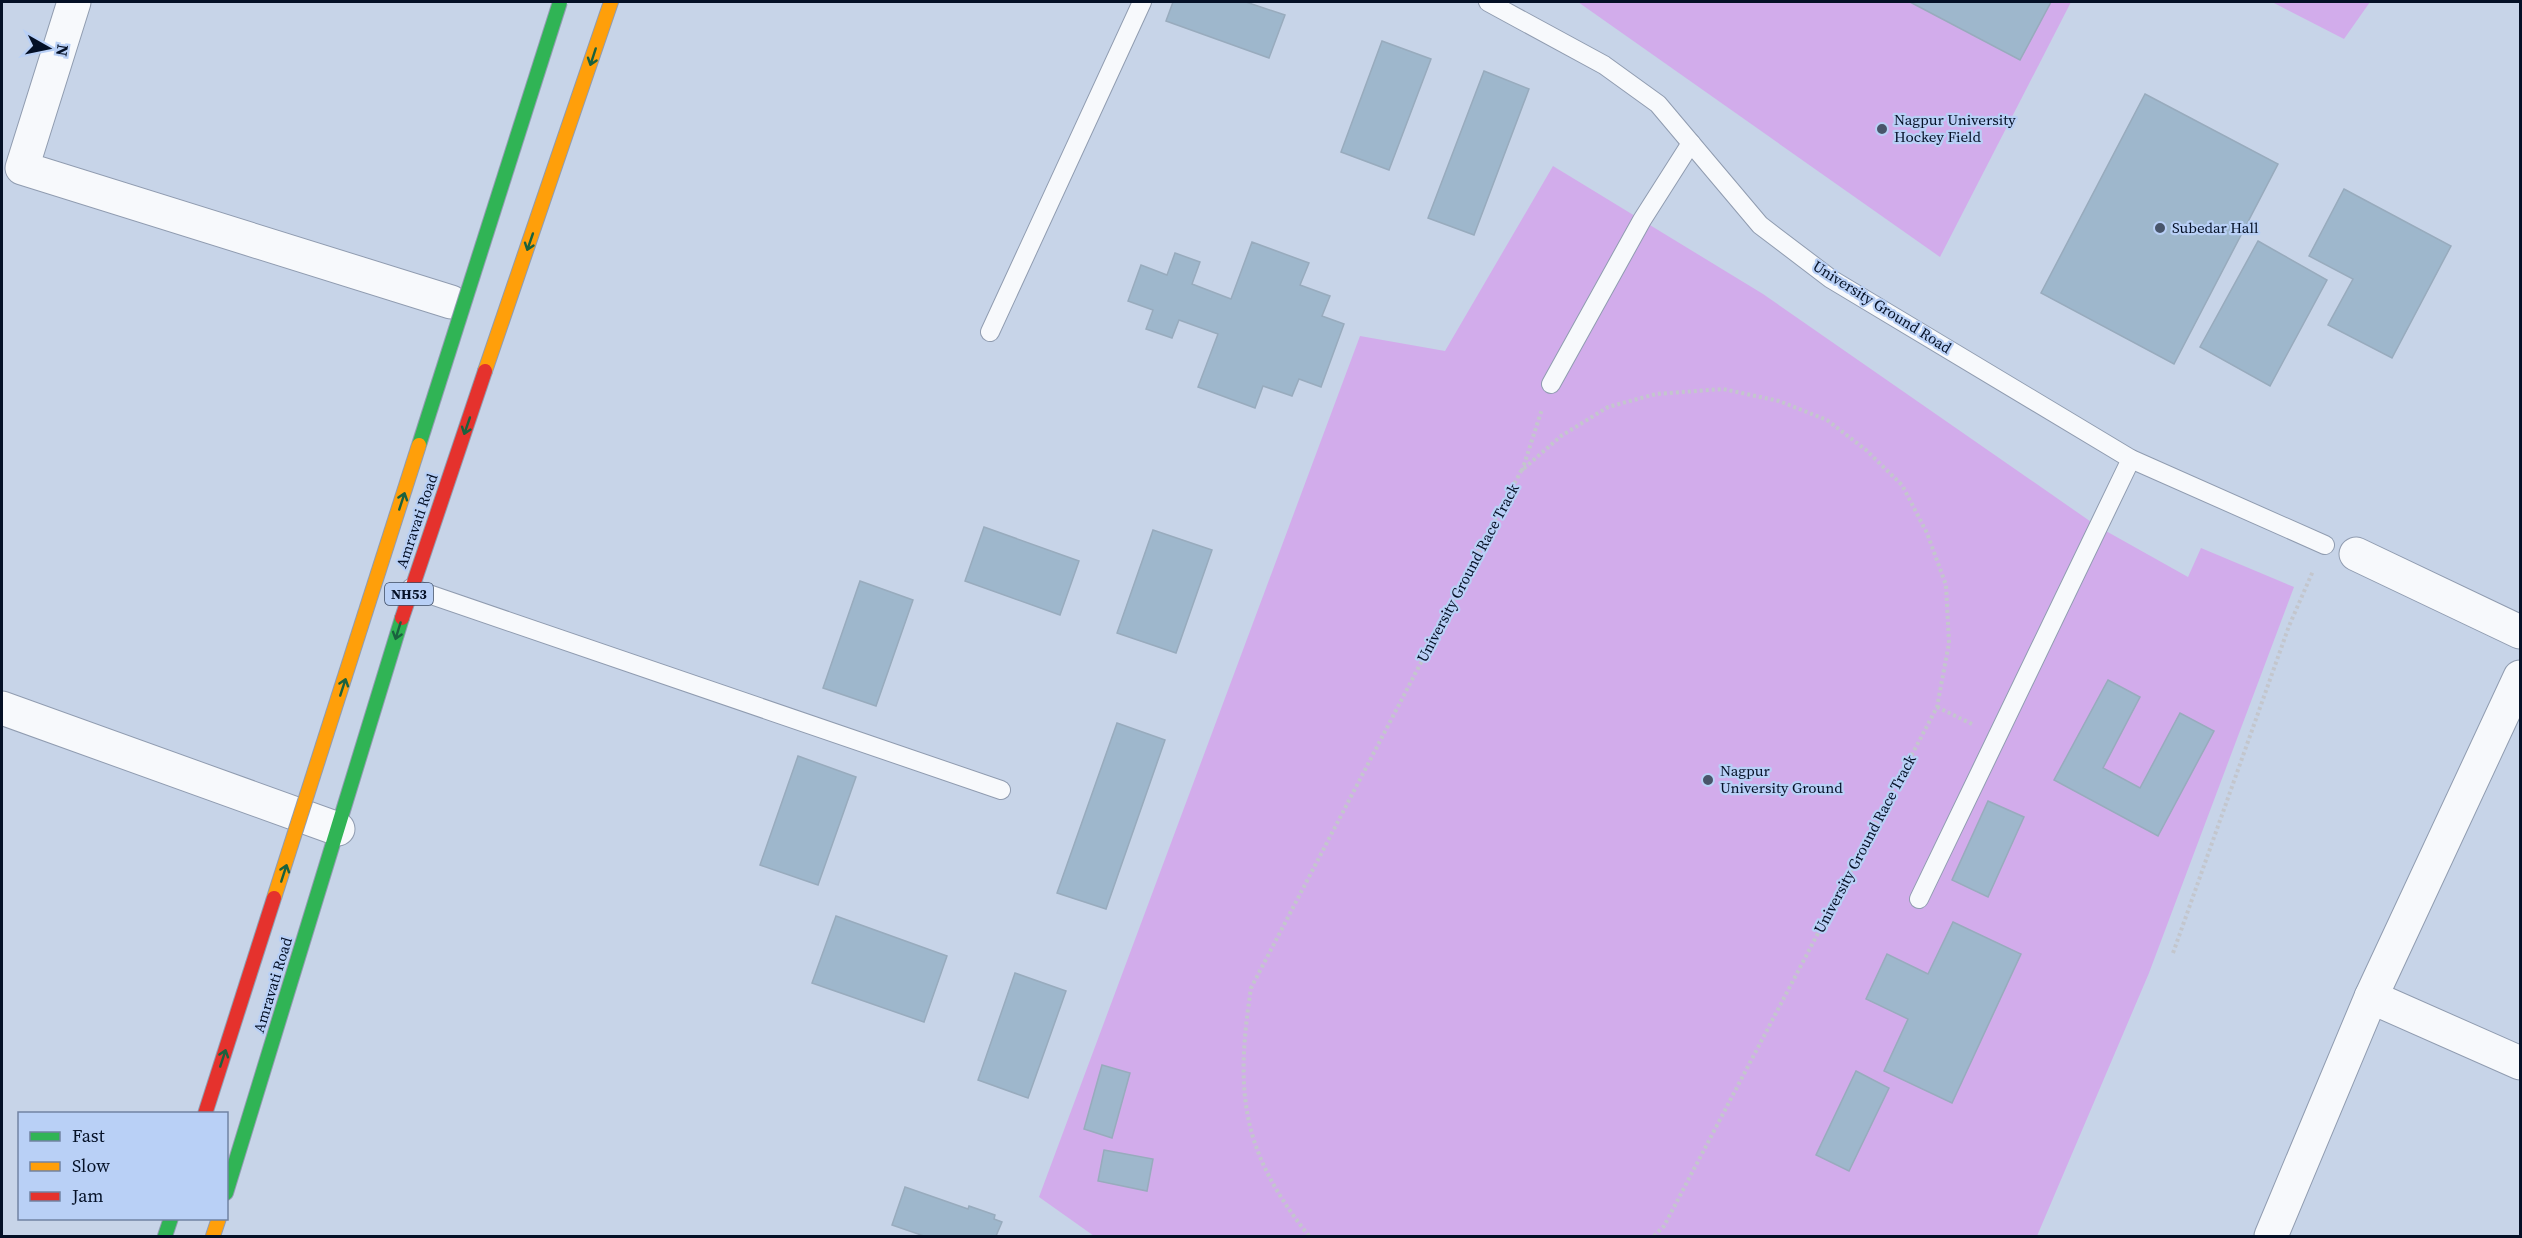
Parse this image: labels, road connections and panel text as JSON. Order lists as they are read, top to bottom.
{
  "streets": {
    "highway": ["Amravati Road", "NH53"],
    "lane": ["University Ground Road"],
    "path": ["University Ground Race Track"]
  },
  "places": ["Nagpur University Hockey Field", "Subedar Hall", "Nagpur University Ground"],
  "legend": ["Fast", "Slow", "Jam"],
  "north": "right"
}
